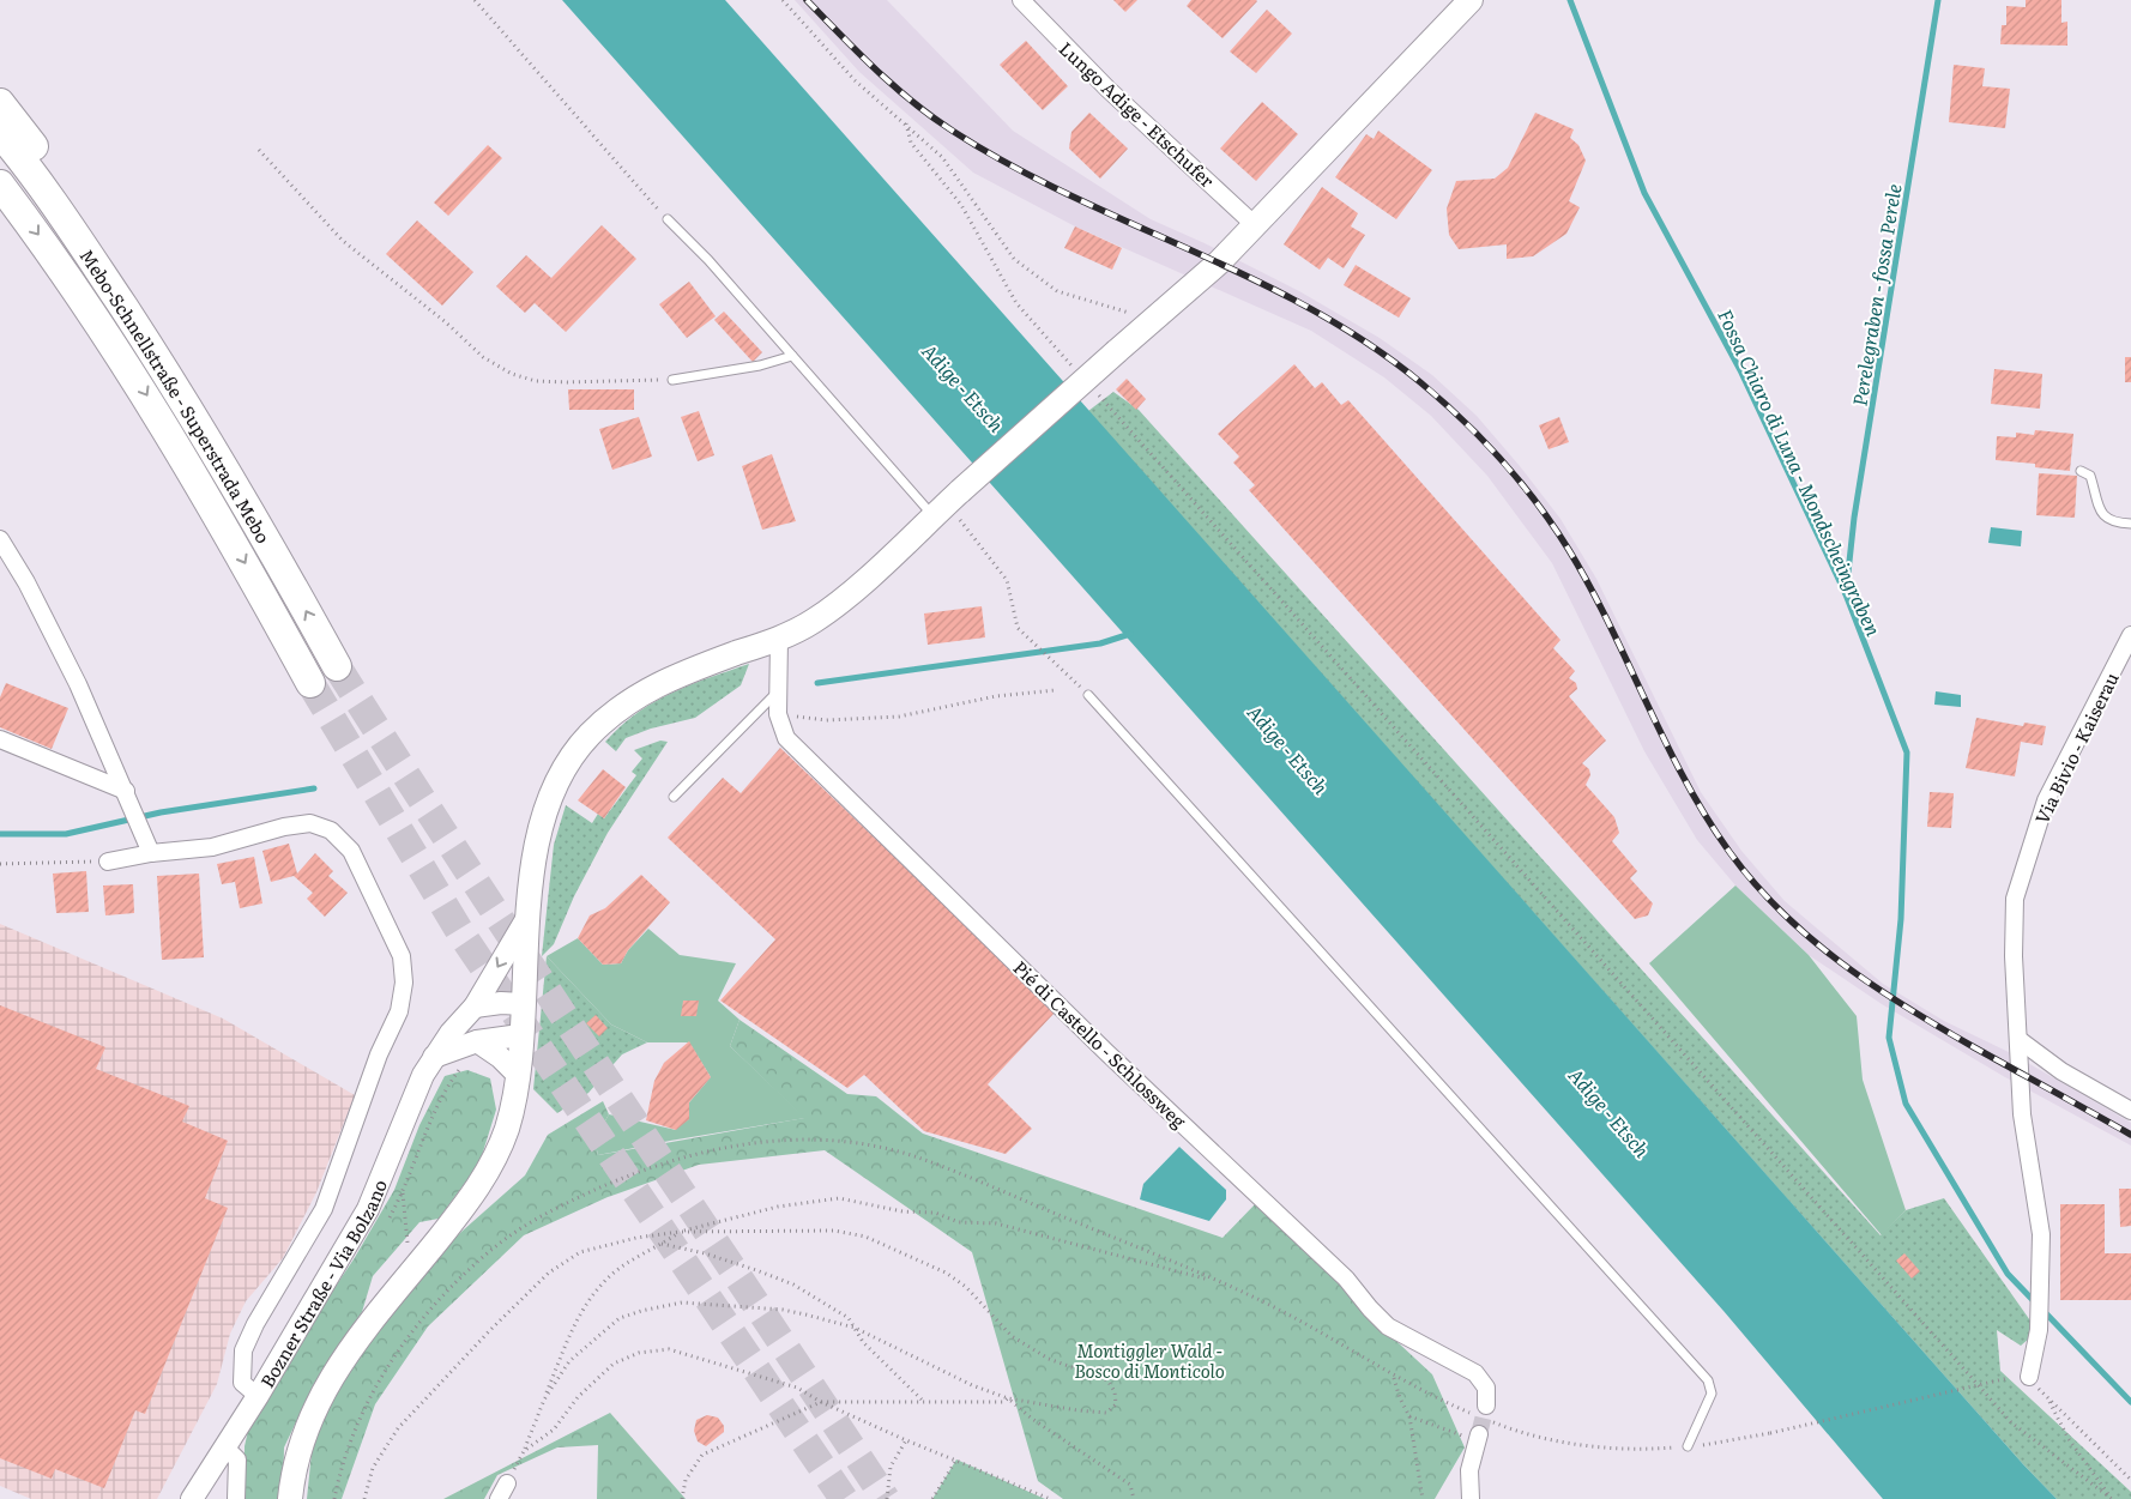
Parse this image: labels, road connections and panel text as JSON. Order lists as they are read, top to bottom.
{
  "streets": {
    "highway": ["Mebo-Schnellstraße - Superstrada Mebo"],
    "street": [
      "Lungo Adige - Etschufer",
      "Via Bivio - Kaiserau",
      "Pié di Castello - Schlossweg",
      "Bozner Straße - Via Bolzano"
    ]
  },
  "water": ["Perelegraben - fossa Perele", "Adige - Etsch", "Fossa Chiaro di Luna - Mondscheingraben"],
  "parks": ["Montiggler Wald - Bosco di Monticolo"]
}
